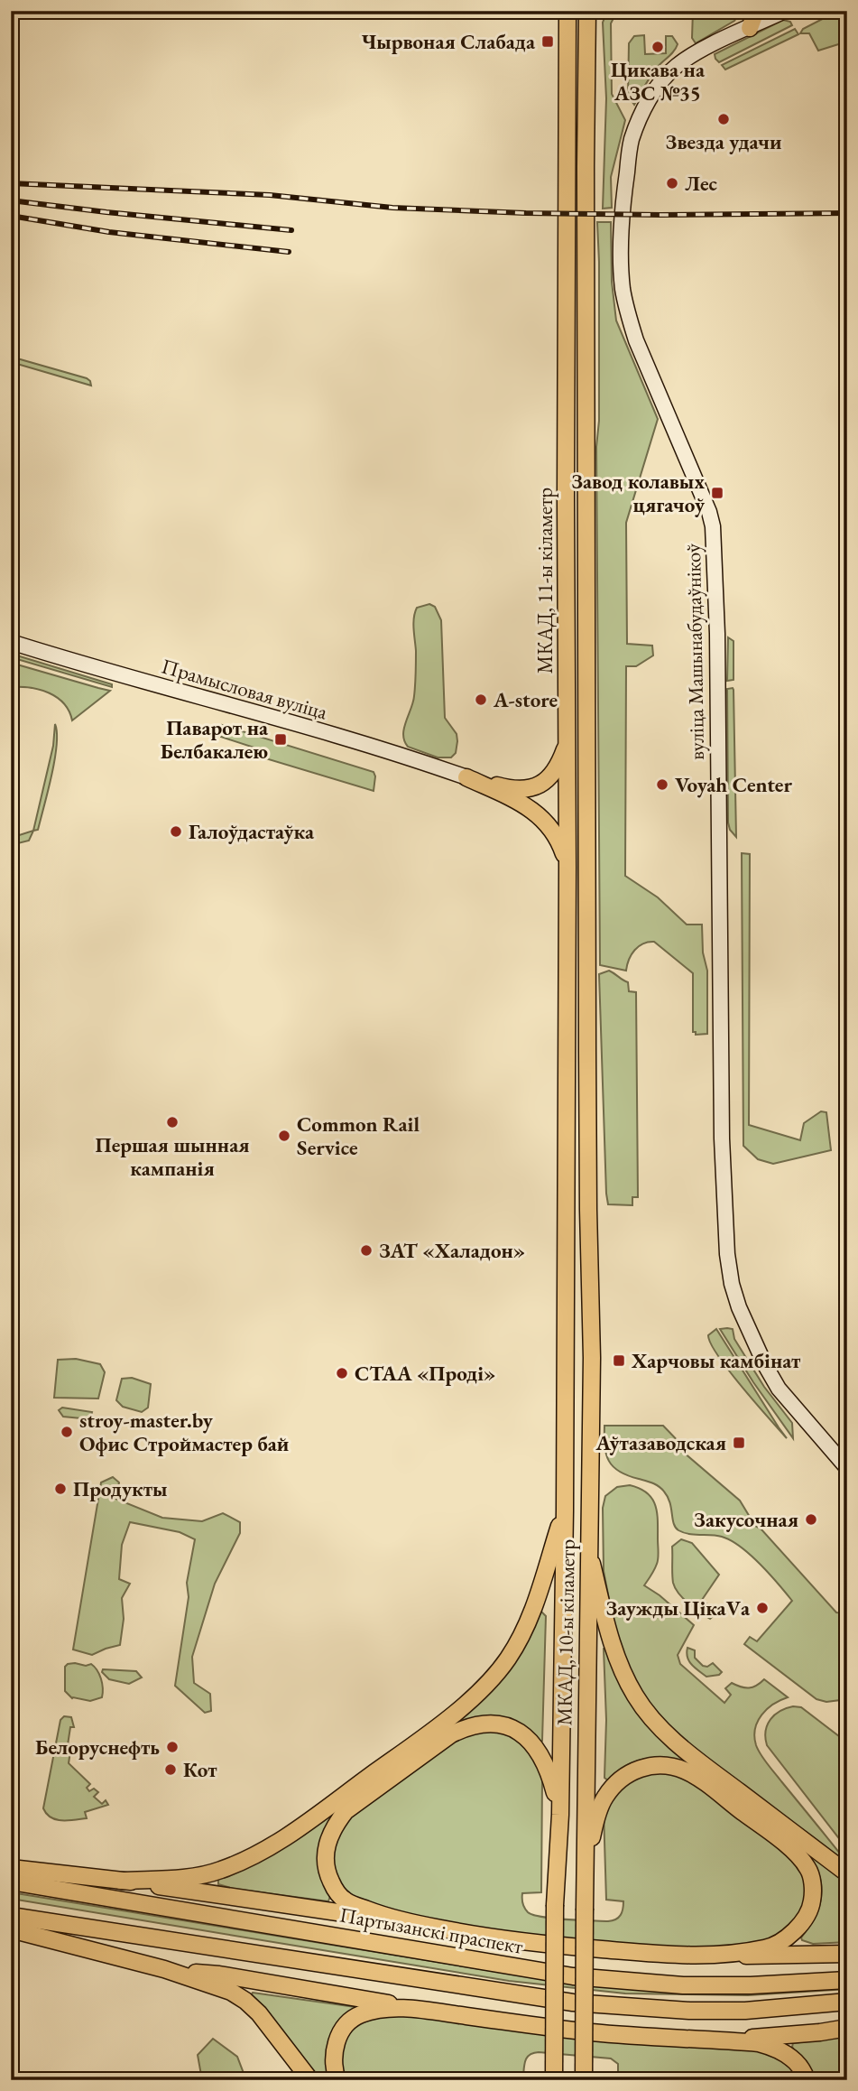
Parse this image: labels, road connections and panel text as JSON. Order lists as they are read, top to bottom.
{
  "streets": {
    "main road": [
      "МКАД, 11-ы кіламетр",
      "вуліца Машынабудаўнікоў",
      "Прамысловая вуліца",
      "МКАД, 10-ы кіламетр",
      "Партызанскі праспект"
    ]
  },
  "crossings": [
    ["МКАД, 11-ы кіламетр", "МКАД, 10-ы кіламетр"]
  ],
  "places": {
    "transit": [
      "Чырвоная Слабада",
      "Завод колавых цягачоў",
      "Паварот на Белбакалею",
      "Харчовы камбінат",
      "Аўтазаводская"
    ],
    "other": [
      "Цикава на АЗС №35",
      "Звезда удачи",
      "Лес",
      "А-store",
      "Voyah Center",
      "Галоўдастаўка",
      "Першая шынная кампанія",
      "Common Rail Service",
      "ЗАТ «Халадон»",
      "СТАА «Проді»",
      "stroy-master.by Офис Строймастер бай",
      "Продукты",
      "Закусочная",
      "Заужды ЦікаVа",
      "Белоруснефть",
      "Кот"
    ]
  }
}
